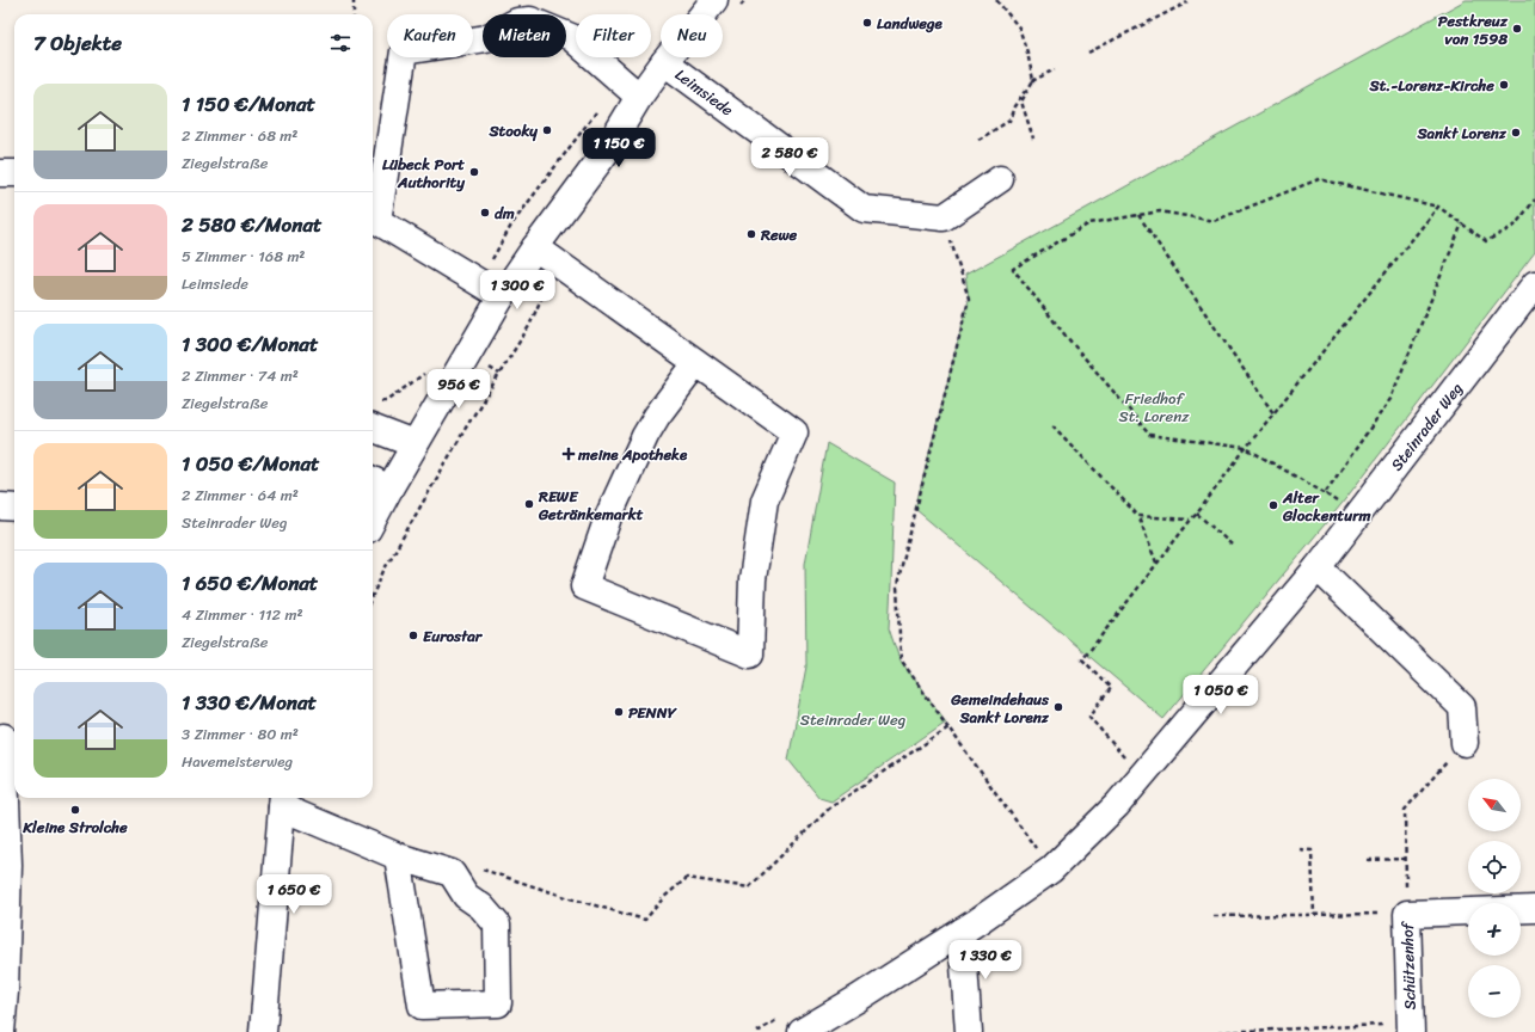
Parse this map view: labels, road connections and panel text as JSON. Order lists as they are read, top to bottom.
{
  "streets": {
    "street": ["Leimsiede", "Steinrader Weg", "Schützenhof"]
  },
  "parks": ["Friedhof St. Lorenz", "Steinrader Weg"],
  "places": {
    "other": [
      "Landwege",
      "Pestkreuz von 1598",
      "St.-Lorenz-Kirche",
      "Stooky",
      "Sankt Lorenz",
      "Lübeck Port Authority",
      "dm",
      "Rewe",
      "REWE Getränkemarkt",
      "Alter Glockenturm",
      "Eurostar",
      "Gemeindehaus Sankt Lorenz",
      "PENNY",
      "Kleine Strolche"
    ],
    "health": ["meine Apotheke"]
  },
  "north": "top left",
  "page": {
    "chip": [
      "Kaufen",
      "Mieten",
      "Filter",
      "Neu"
    ],
    "heading": "7 Objekte",
    "list": [
      {
        "name": "1 150 €/Monat",
        "note": "2 Zimmer · 68 m² · Ziegelstraße"
      },
      {
        "name": "2 580 €/Monat",
        "note": "5 Zimmer · 168 m² · Leimsiede"
      },
      {
        "name": "1 300 €/Monat",
        "note": "2 Zimmer · 74 m² · Ziegelstraße"
      },
      {
        "name": "1 050 €/Monat",
        "note": "2 Zimmer · 64 m² · Steinrader Weg"
      },
      {
        "name": "1 650 €/Monat",
        "note": "4 Zimmer · 112 m² · Ziegelstraße"
      },
      {
        "name": "1 330 €/Monat",
        "note": "3 Zimmer · 80 m² · Havemeisterweg"
      }
    ],
    "price": [
      "1 150 €",
      "2 580 €",
      "1 300 €",
      "956 €",
      "1 050 €",
      "1 650 €",
      "1 330 €"
    ],
    "map_buttons": ["+", "−"]
  }
}
